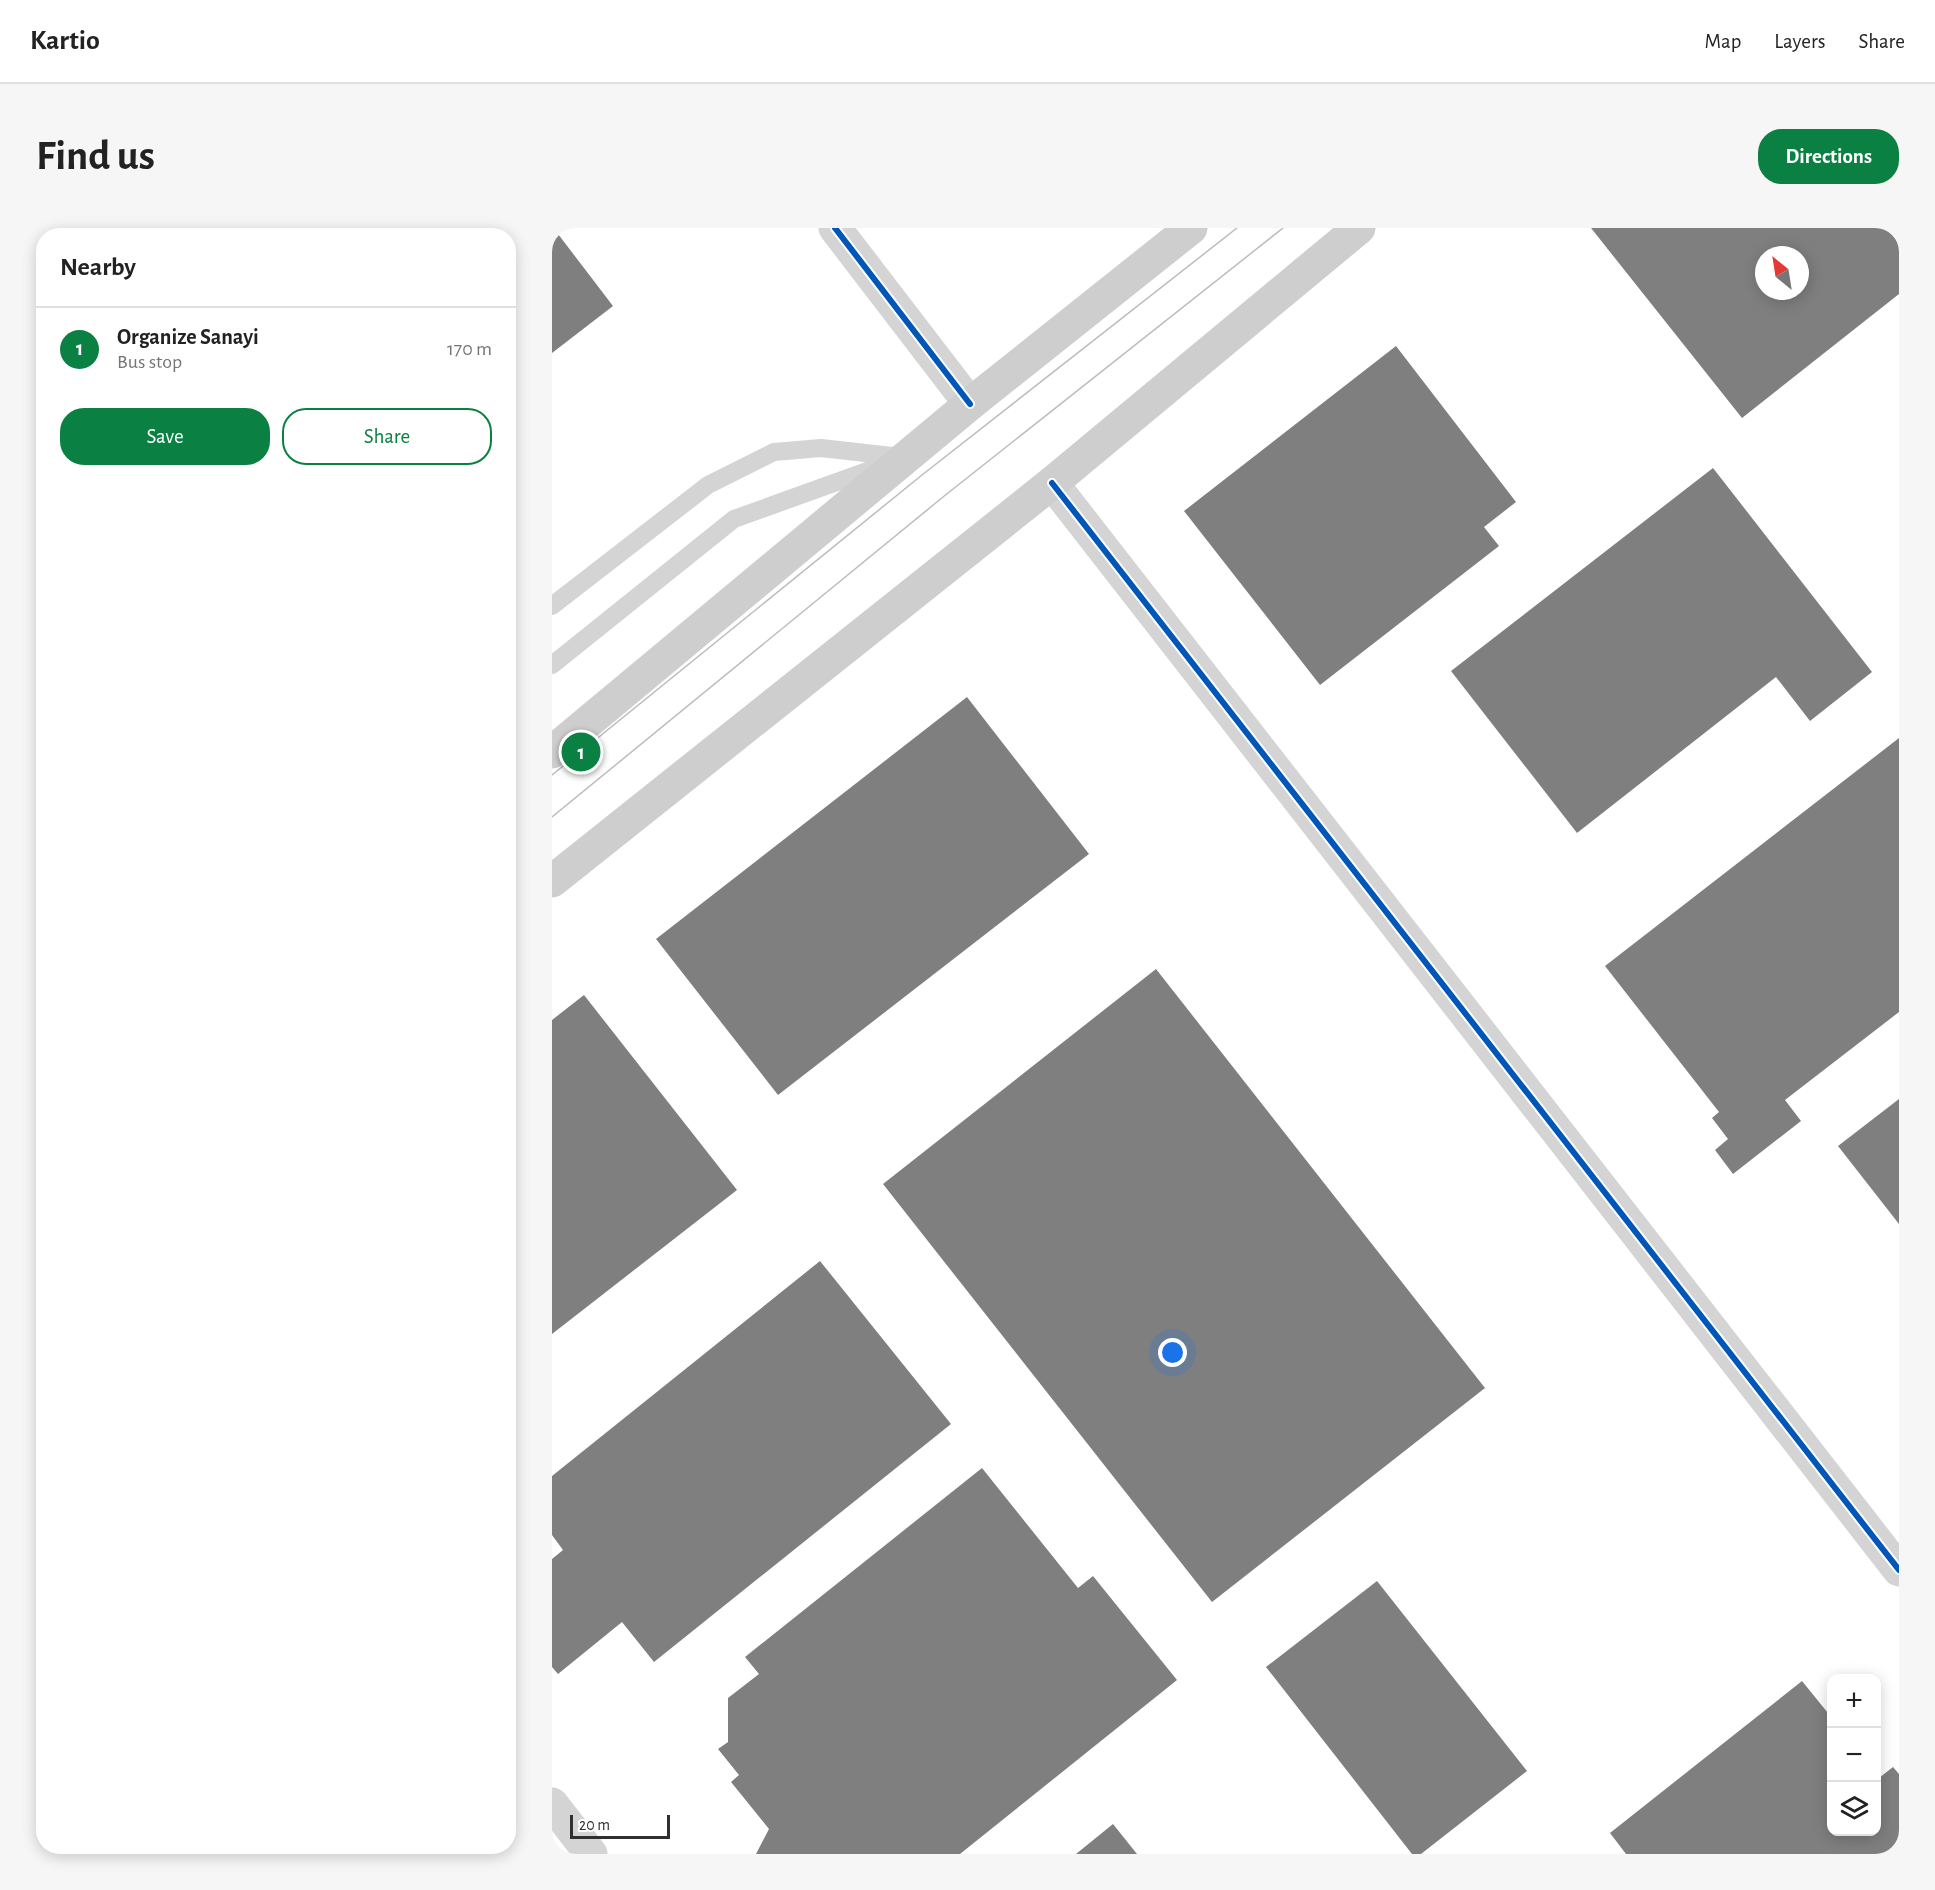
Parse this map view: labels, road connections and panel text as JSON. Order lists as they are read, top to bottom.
{
  "scale_bar": "20 m",
  "north": "top left",
  "page": {
    "header": "Kartio",
    "nav": ["Map", "Layers", "Share"],
    "buttons": [
      "Directions",
      ["Save", "Share"]
    ],
    "title": "Find us",
    "heading": "Nearby",
    "list": [
      {
        "mark": "1",
        "name": "Organize Sanayi",
        "note": "Bus stop",
        "value": "170 m"
      }
    ],
    "pins": "1",
    "map_buttons": ["+", "−"],
    "scale": "20 m"
  }
}
